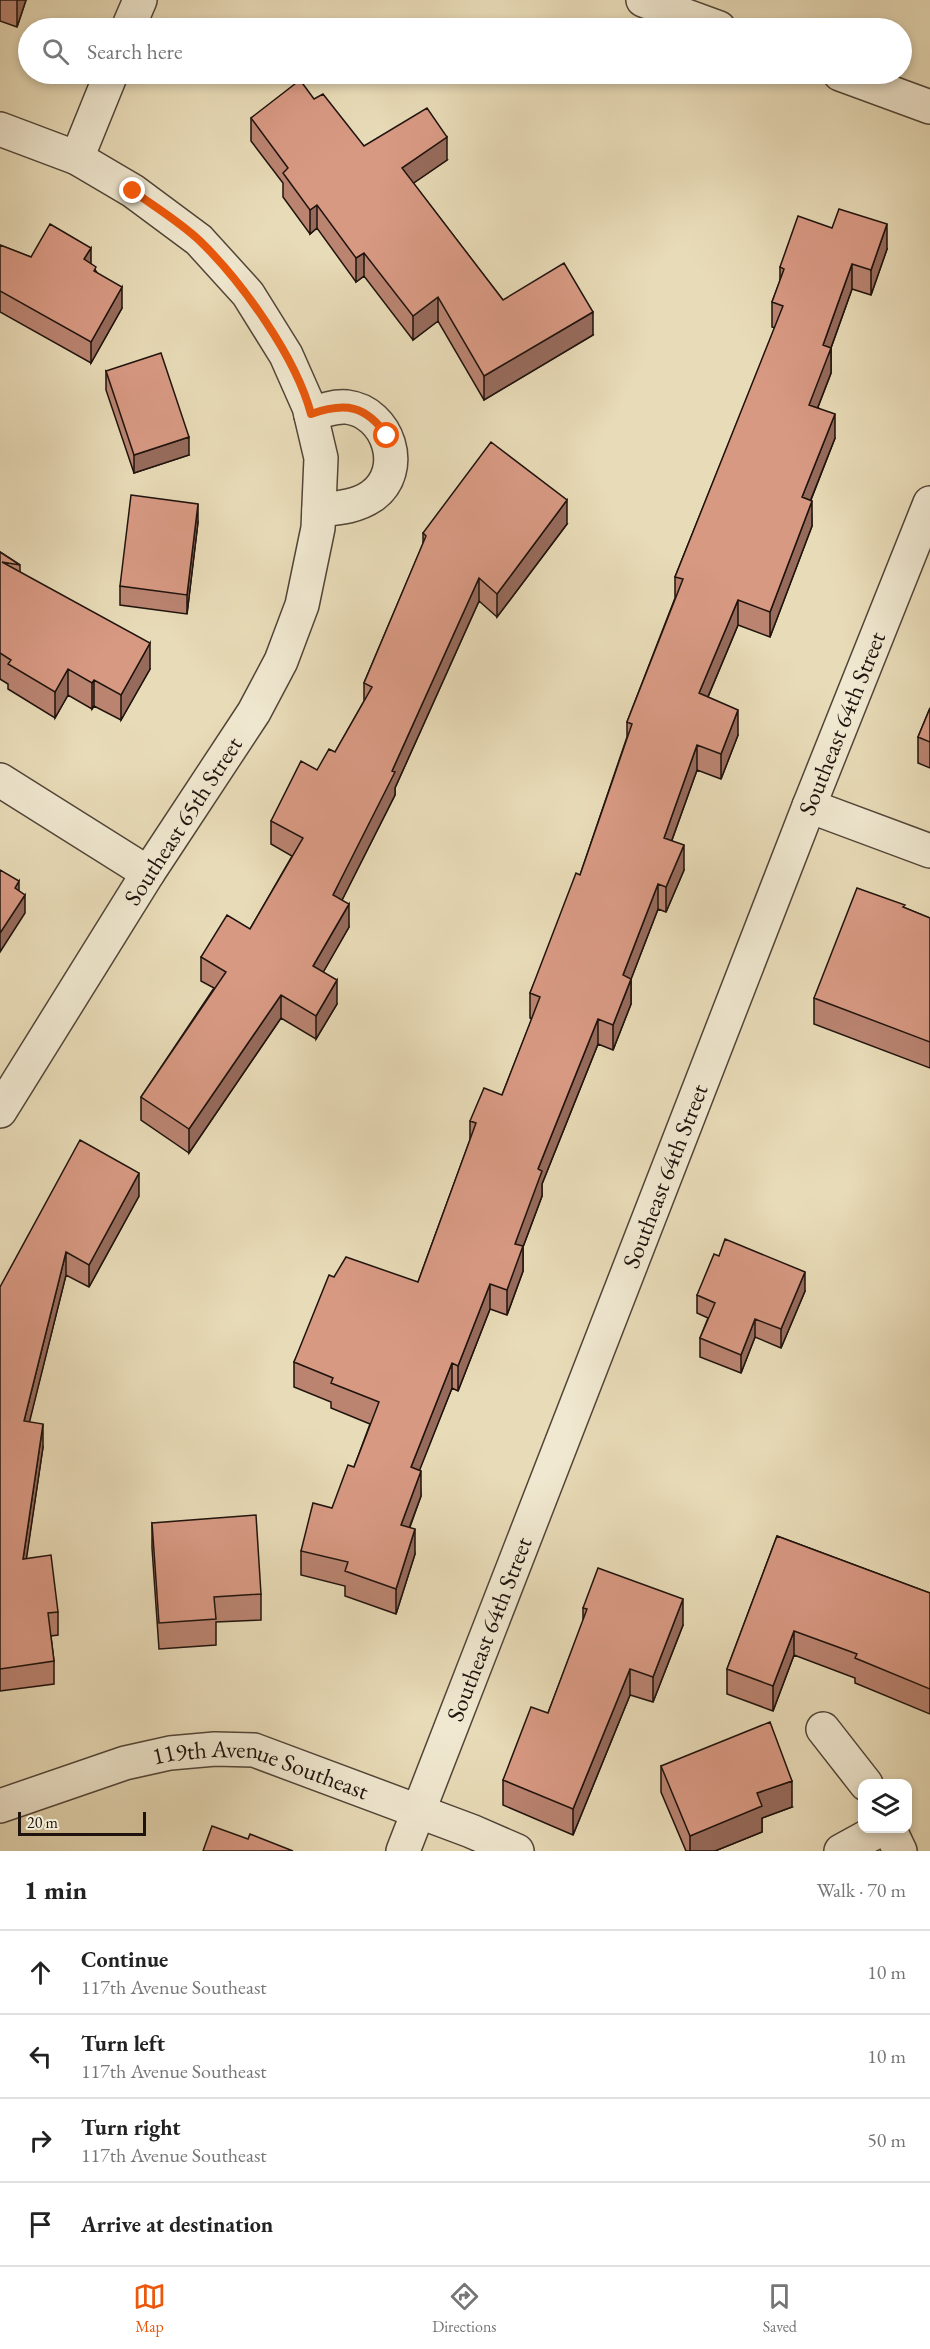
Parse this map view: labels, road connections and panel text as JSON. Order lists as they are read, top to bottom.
{
  "streets": {
    "street": ["Southeast 64th Street", "Southeast 65th Street", "119th Avenue Southeast"]
  },
  "crossings": [
    ["Southeast 64th Street", "119th Avenue Southeast"]
  ],
  "scale_bar": "20 m",
  "page": {
    "search": "Search here",
    "scale": "20 m",
    "heading": ["1 min", "Walk · 70 m"],
    "list": [
      ["Continue", "117th Avenue Southeast", "10 m"],
      ["Turn left", "117th Avenue Southeast", "10 m"],
      ["Turn right", "117th Avenue Southeast", "50 m"],
      "Arrive at destination"
    ],
    "nav": ["Map", "Directions", "Saved"]
  }
}
